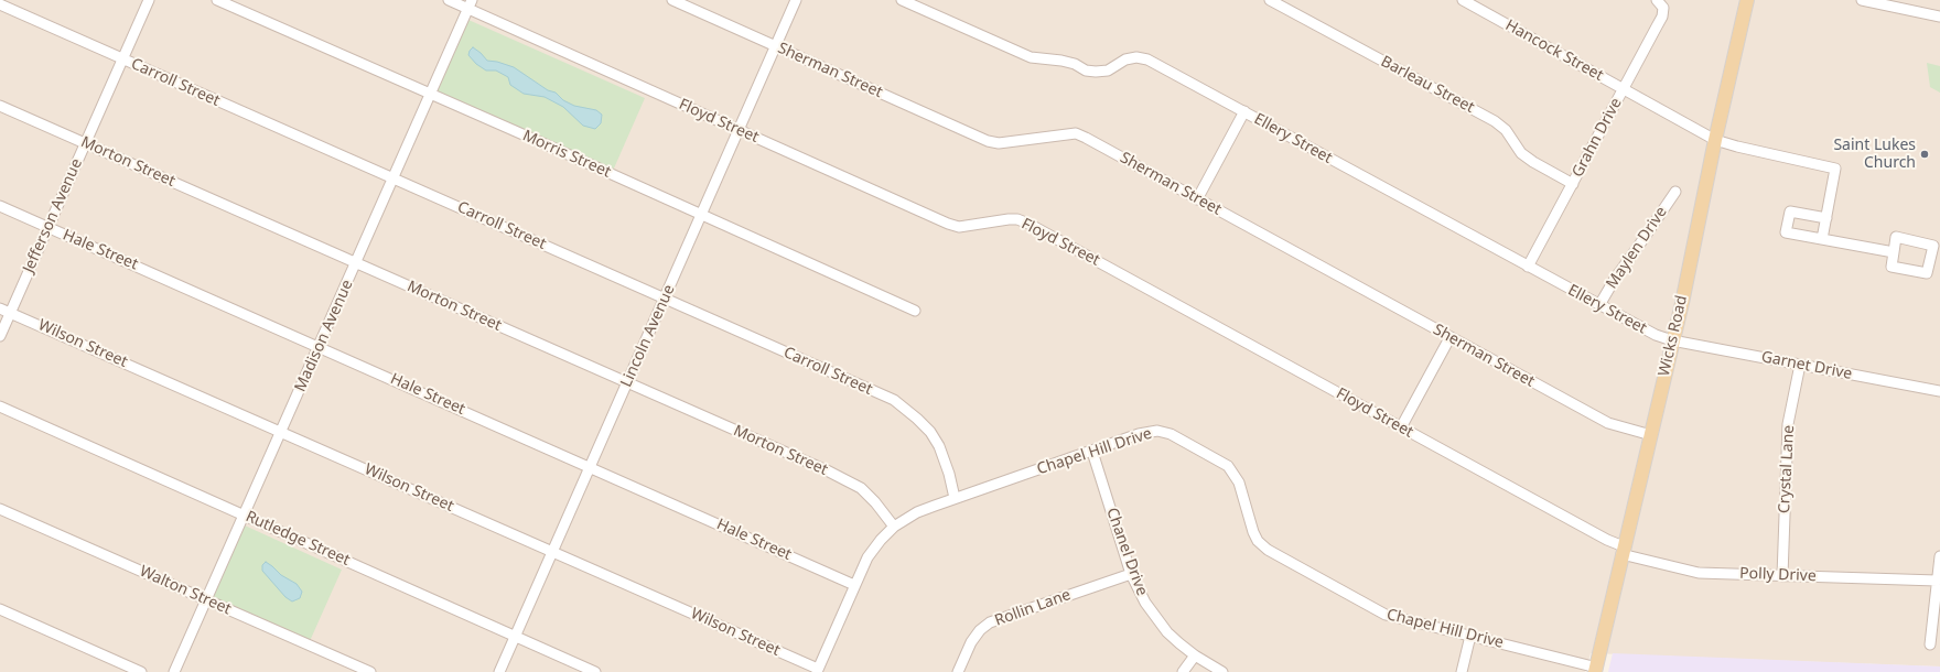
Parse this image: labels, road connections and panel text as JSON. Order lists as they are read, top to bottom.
{
  "streets": {
    "main road": ["Wicks Road"],
    "street": [
      "Hancock Street",
      "Sherman Street",
      "Carroll Street",
      "Barleau Street",
      "Floyd Street",
      "Grahn Drive",
      "Ellery Street",
      "Morris Street",
      "Morton Street",
      "Jefferson Avenue",
      "Maylen Drive",
      "Hale Street",
      "Madison Avenue",
      "Lincoln Avenue",
      "Wilson Street",
      "Garnet Drive",
      "Chapel Hill Drive",
      "Crystal Lane",
      "Rutledge Street",
      "Chanel Drive",
      "Polly Drive",
      "Walton Street",
      "Rollin Lane"
    ]
  },
  "crossings": [
    ["Hancock Street", "Grahn Drive"],
    ["Hancock Street", "Wicks Road"],
    ["Sherman Street", "Lincoln Avenue"],
    ["Sherman Street", "Wicks Road"],
    ["Carroll Street", "Jefferson Avenue"],
    ["Carroll Street", "Madison Avenue"],
    ["Carroll Street", "Lincoln Avenue"],
    ["Carroll Street", "Chapel Hill Drive"],
    ["Barleau Street", "Grahn Drive"],
    ["Floyd Street", "Madison Avenue"],
    ["Floyd Street", "Lincoln Avenue"],
    ["Floyd Street", "Wicks Road"],
    ["Floyd Street", "Polly Drive"],
    ["Grahn Drive", "Ellery Street"],
    ["Ellery Street", "Maylen Drive"],
    ["Ellery Street", "Wicks Road"],
    ["Ellery Street", "Garnet Drive"],
    ["Morris Street", "Madison Avenue"],
    ["Morris Street", "Lincoln Avenue"],
    ["Morton Street", "Jefferson Avenue"],
    ["Morton Street", "Madison Avenue"],
    ["Morton Street", "Lincoln Avenue"],
    ["Morton Street", "Chapel Hill Drive"],
    ["Jefferson Avenue", "Hale Street"],
    ["Jefferson Avenue", "Wilson Street"],
    ["Hale Street", "Madison Avenue"],
    ["Hale Street", "Lincoln Avenue"],
    ["Hale Street", "Chapel Hill Drive"],
    ["Madison Avenue", "Wilson Street"],
    ["Madison Avenue", "Rutledge Street"],
    ["Madison Avenue", "Walton Street"],
    ["Lincoln Avenue", "Wilson Street"],
    ["Lincoln Avenue", "Rutledge Street"],
    ["Wicks Road", "Garnet Drive"],
    ["Wicks Road", "Chapel Hill Drive"],
    ["Wicks Road", "Polly Drive"],
    ["Wilson Street", "Chapel Hill Drive"],
    ["Garnet Drive", "Crystal Lane"],
    ["Chapel Hill Drive", "Chanel Drive"],
    ["Crystal Lane", "Polly Drive"],
    ["Chanel Drive", "Rollin Lane"]
  ],
  "places": ["Saint Lukes Church"]
}
